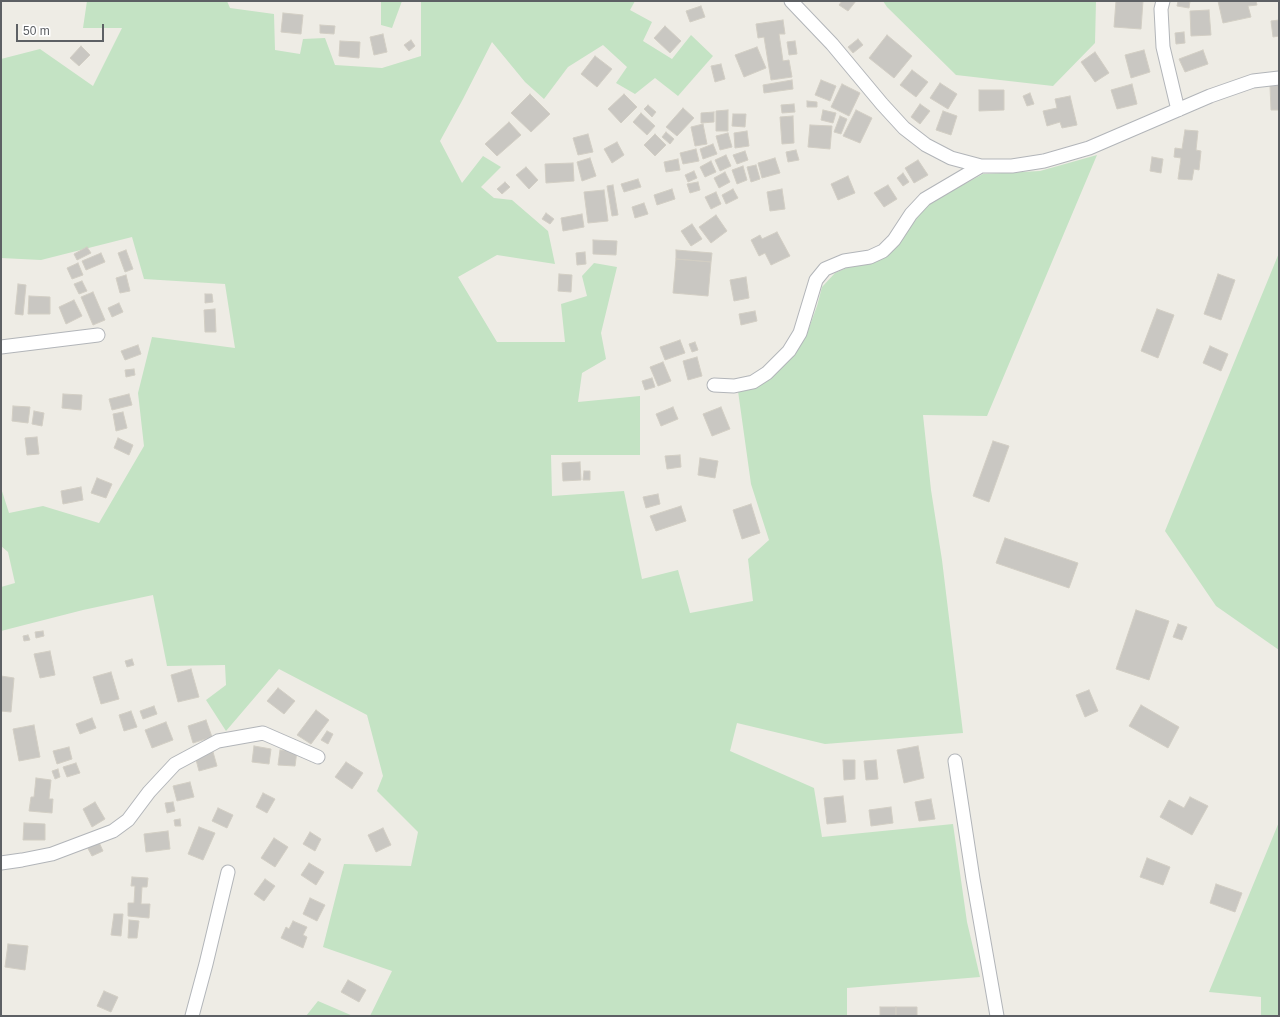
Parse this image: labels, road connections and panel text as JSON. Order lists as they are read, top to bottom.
{
  "scale_bar": "50 m"
}
